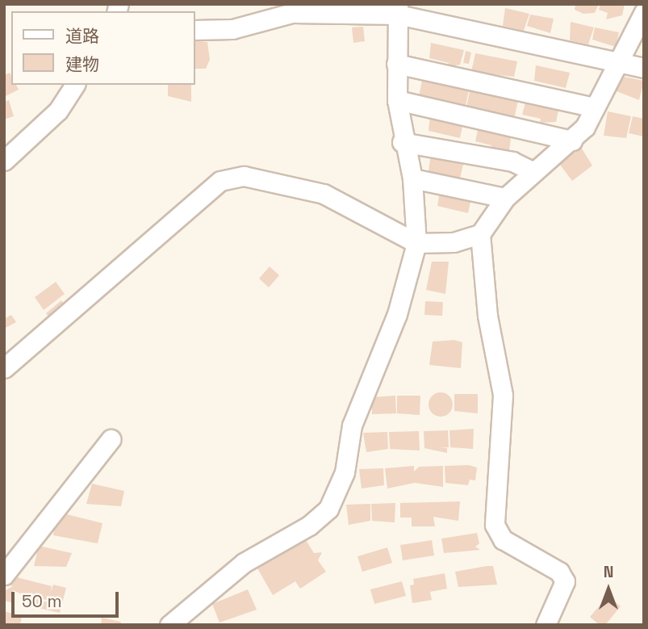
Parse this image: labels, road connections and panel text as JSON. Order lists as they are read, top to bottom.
{
  "legend": ["道路", "建物"],
  "scale_bar": "50 m",
  "north": "top"
}
